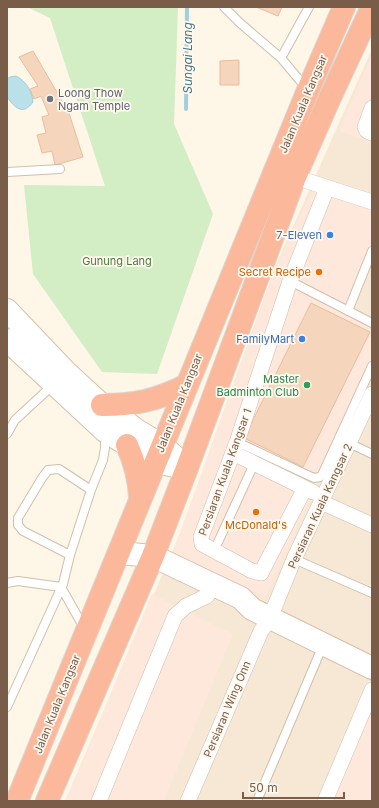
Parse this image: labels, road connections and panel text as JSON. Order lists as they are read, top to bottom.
{
  "streets": {
    "highway": ["Jalan Kuala Kangsar"],
    "street": ["Persiaran Kuala Kangsar 1", "Persiaran Kuala Kangsar 2", "Persiaran Wing Onn"]
  },
  "crossings": [
    ["Persiaran Kuala Kangsar 2", "Persiaran Wing Onn"]
  ],
  "water": ["Sungai Lang"],
  "parks": ["Gunung Lang"],
  "places": [
    "Loong Thow Ngam Temple",
    "7-Eleven",
    "Secret Recipe",
    "FamilyMart",
    "Master Badminton Club",
    "McDonald's"
  ],
  "scale_bar": "50 m"
}
